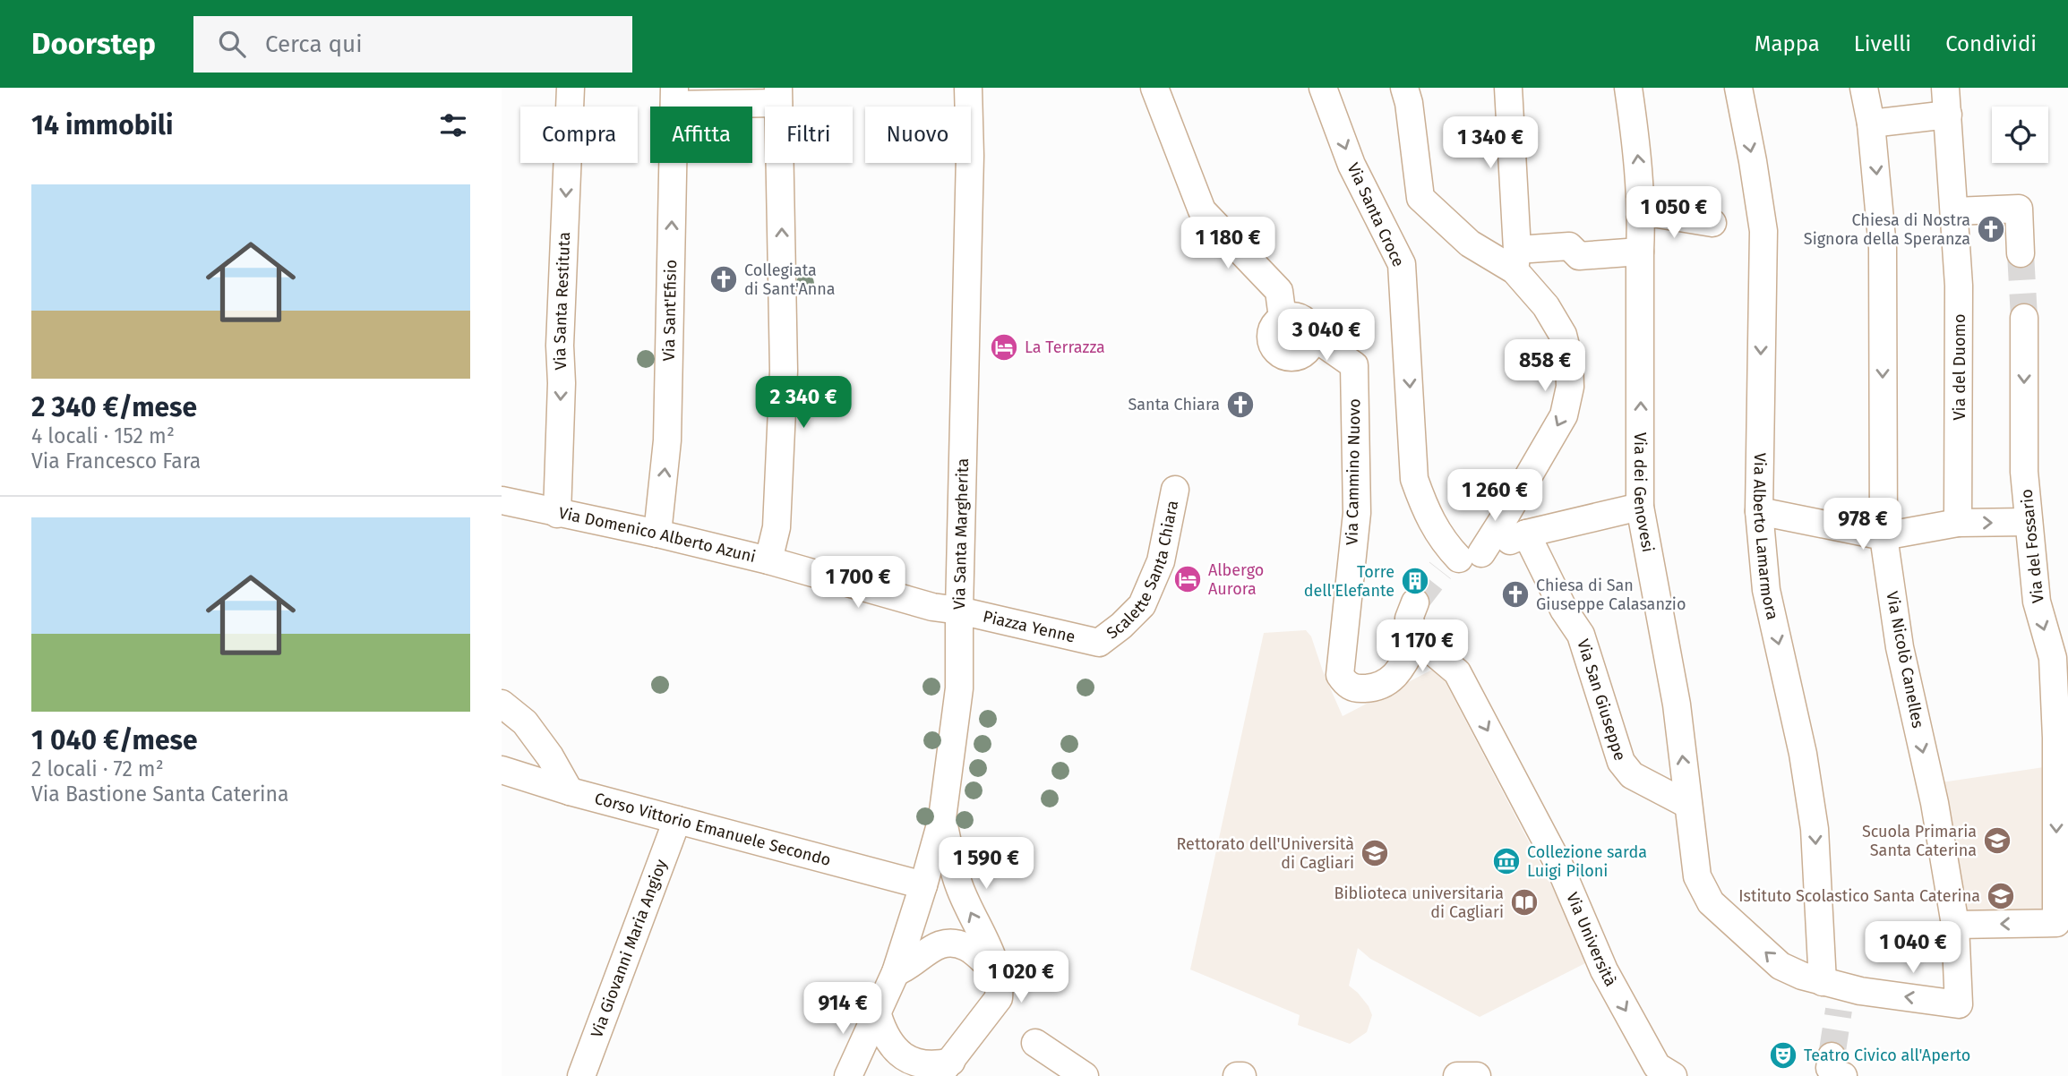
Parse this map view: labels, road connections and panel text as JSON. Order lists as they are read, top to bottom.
{
  "streets": {
    "street": [
      "Via Santa Croce",
      "Via Santa Restituta",
      "Via Sant'Efisio",
      "Via del Duomo",
      "Via Cammino Nuovo",
      "Via dei Genovesi",
      "Via Santa Margherita",
      "Via Domenico Alberto Azuni",
      "Via Alberto Lamarmora",
      "Via del Fossario",
      "Scalette Santa Chiara",
      "Piazza Yenne",
      "Via Nicolò Canelles",
      "Via San Giuseppe",
      "Corso Vittorio Emanuele Secondo",
      "Via Università",
      "Via Giovanni Maria Angioy"
    ]
  },
  "crossings": [
    ["Via Santa Restituta", "Via Domenico Alberto Azuni"],
    ["Via Sant'Efisio", "Via Domenico Alberto Azuni"],
    ["Via Cammino Nuovo", "Via Università"],
    ["Via dei Genovesi", "Via Alberto Lamarmora"],
    ["Via dei Genovesi", "Via Nicolò Canelles"],
    ["Via dei Genovesi", "Via San Giuseppe"],
    ["Via Santa Margherita", "Via Domenico Alberto Azuni"],
    ["Via Santa Margherita", "Piazza Yenne"],
    ["Via Santa Margherita", "Corso Vittorio Emanuele Secondo"],
    ["Via Domenico Alberto Azuni", "Piazza Yenne"],
    ["Via del Fossario", "Via Nicolò Canelles"],
    ["Scalette Santa Chiara", "Piazza Yenne"],
    ["Corso Vittorio Emanuele Secondo", "Via Giovanni Maria Angioy"]
  ],
  "one_way": [
    "Via dei Genovesi",
    "Via Alberto Lamarmora",
    "Via del Fossario",
    "Via Nicolò Canelles",
    "Via Università"
  ],
  "places": {
    "church": [
      "Chiesa di Nostra Signora della Speranza",
      "Collegiata di Sant'Anna",
      "Santa Chiara",
      "Chiesa di San Giuseppe Calasanzio"
    ],
    "hotel": ["La Terrazza", "Albergo Aurora"],
    "building": ["Torre dell'Elefante"],
    "school or university": ["Scuola Primaria Santa Caterina", "Rettorato dell'Università di Cagliari", "Istituto Scolastico Santa Caterina"],
    "museum": ["Collezione sarda Luigi Piloni"],
    "library": ["Biblioteca universitaria di Cagliari"],
    "theatre": ["Teatro Civico all'Aperto"]
  },
  "page": {
    "header": "Doorstep",
    "search": "Cerca qui",
    "nav": ["Mappa", "Livelli", "Condividi"],
    "heading": "14 immobili",
    "chip": [
      "Compra",
      "Affitta",
      "Filtri",
      "Nuovo"
    ],
    "price": [
      "1 340 €",
      "1 050 €",
      "1 180 €",
      "3 040 €",
      "858 €",
      "2 340 €",
      "1 260 €",
      "978 €",
      "1 700 €",
      "1 170 €",
      "1 590 €",
      "1 040 €",
      "1 020 €",
      "914 €"
    ],
    "list": [
      {
        "name": "2 340 €/mese",
        "note": "4 locali · 152 m² · Via Francesco Fara"
      },
      {
        "name": "1 040 €/mese",
        "note": "2 locali · 72 m² · Via Bastione Santa Caterina"
      }
    ]
  }
}
